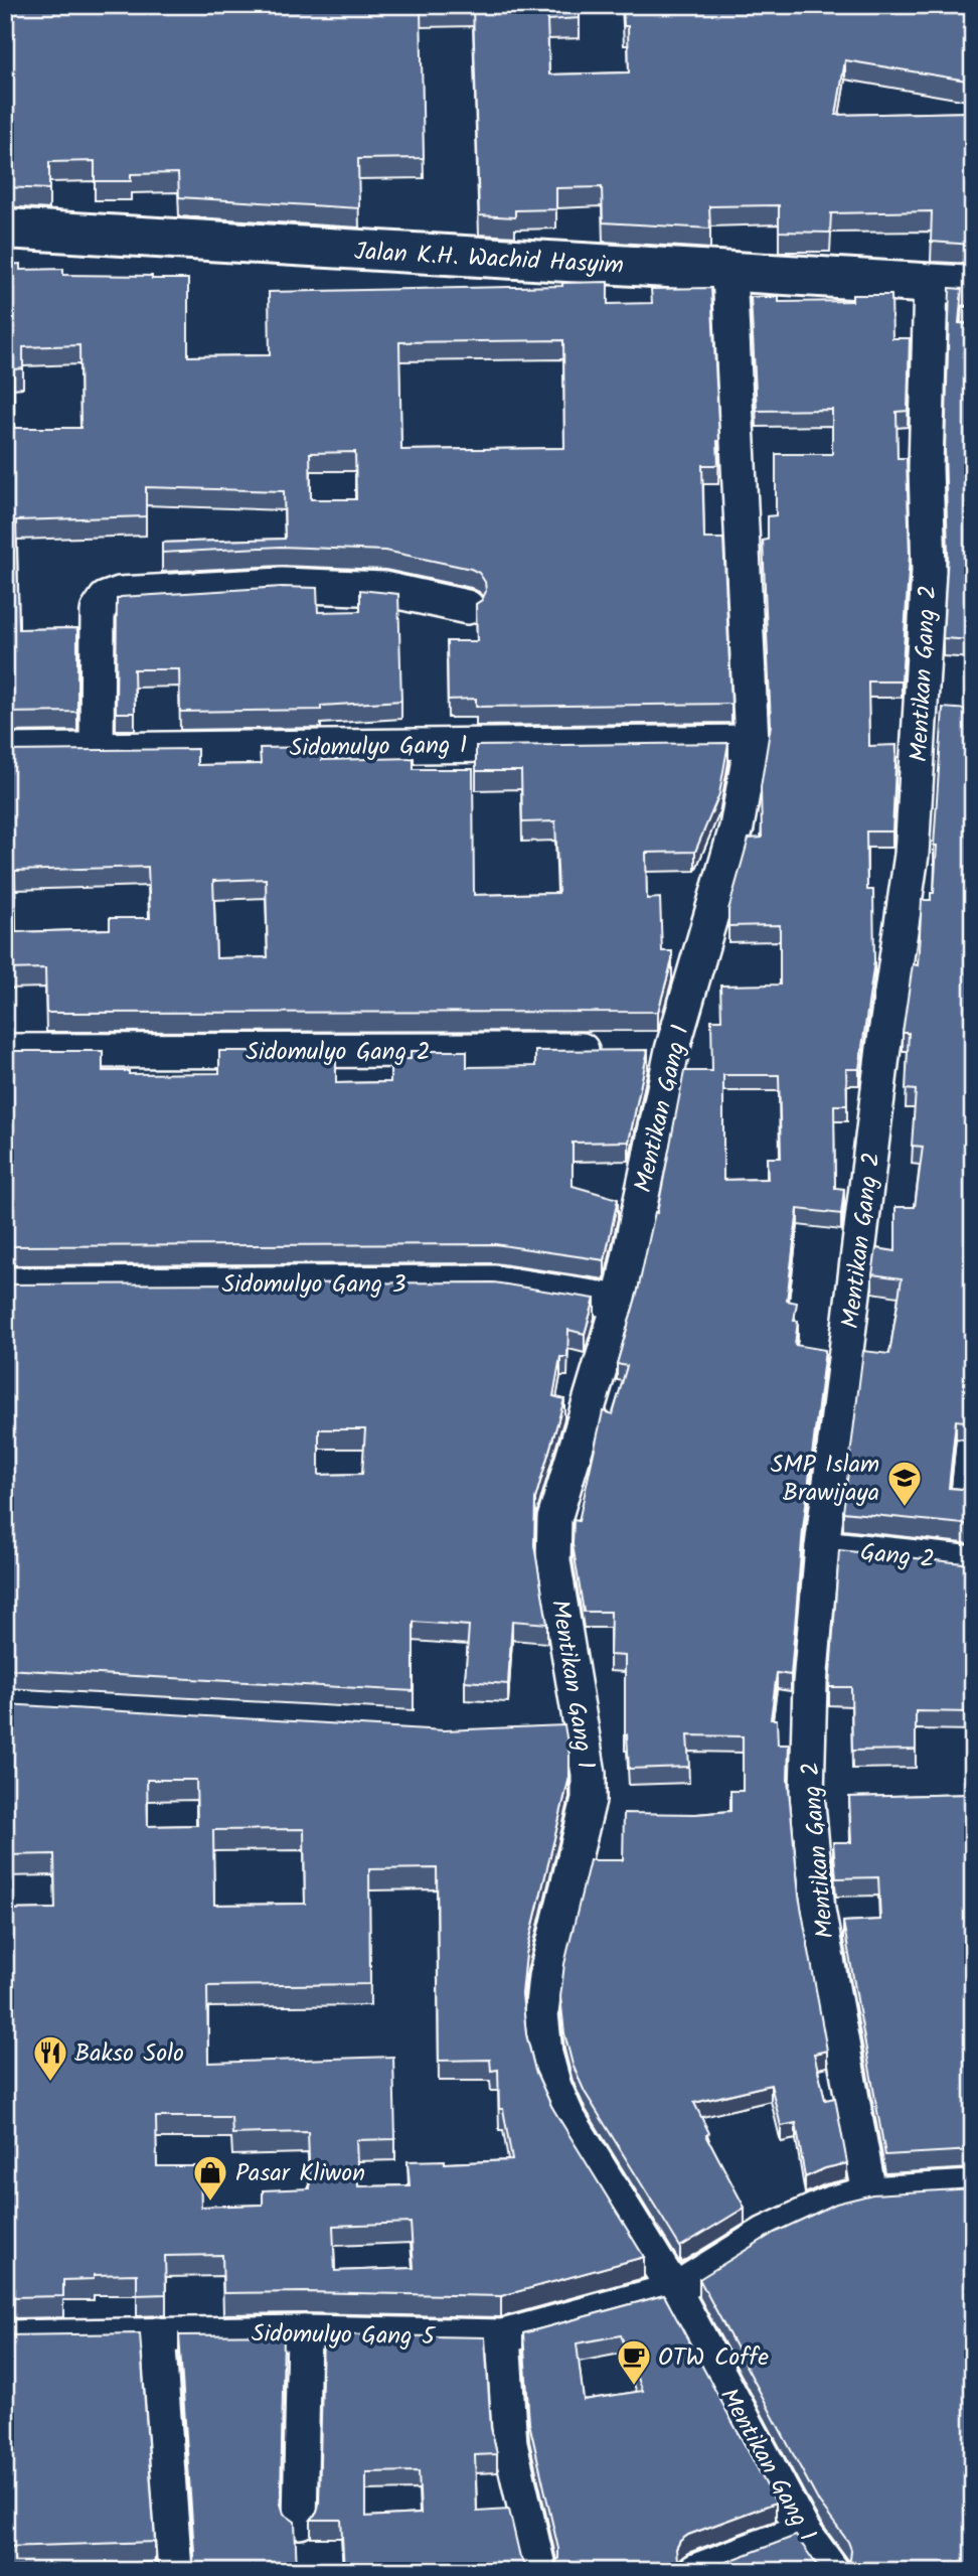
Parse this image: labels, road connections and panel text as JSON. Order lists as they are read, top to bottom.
{
  "streets": {
    "street": [
      "Jalan K.H. Wachid Hasyim",
      "Mentikan Gang 2",
      "Sidomulyo Gang 1",
      "Sidomulyo Gang 2",
      "Mentikan Gang 1",
      "Sidomulyo Gang 3",
      "Gang 2",
      "Sidomulyo Gang 5"
    ]
  },
  "crossings": [
    ["Jalan K.H. Wachid Hasyim", "Mentikan Gang 2"],
    ["Jalan K.H. Wachid Hasyim", "Mentikan Gang 1"],
    ["Mentikan Gang 2", "Gang 2"],
    ["Mentikan Gang 2", "Sidomulyo Gang 5"],
    ["Sidomulyo Gang 1", "Mentikan Gang 1"],
    ["Sidomulyo Gang 2", "Mentikan Gang 1"],
    ["Mentikan Gang 1", "Sidomulyo Gang 3"],
    ["Mentikan Gang 1", "Sidomulyo Gang 5"]
  ],
  "places": {
    "school or university": ["SMP Islam Brawijaya"],
    "restaurant": ["Bakso Solo"],
    "shop": ["Pasar Kliwon"],
    "cafe": ["OTW Coffe"]
  }
}
